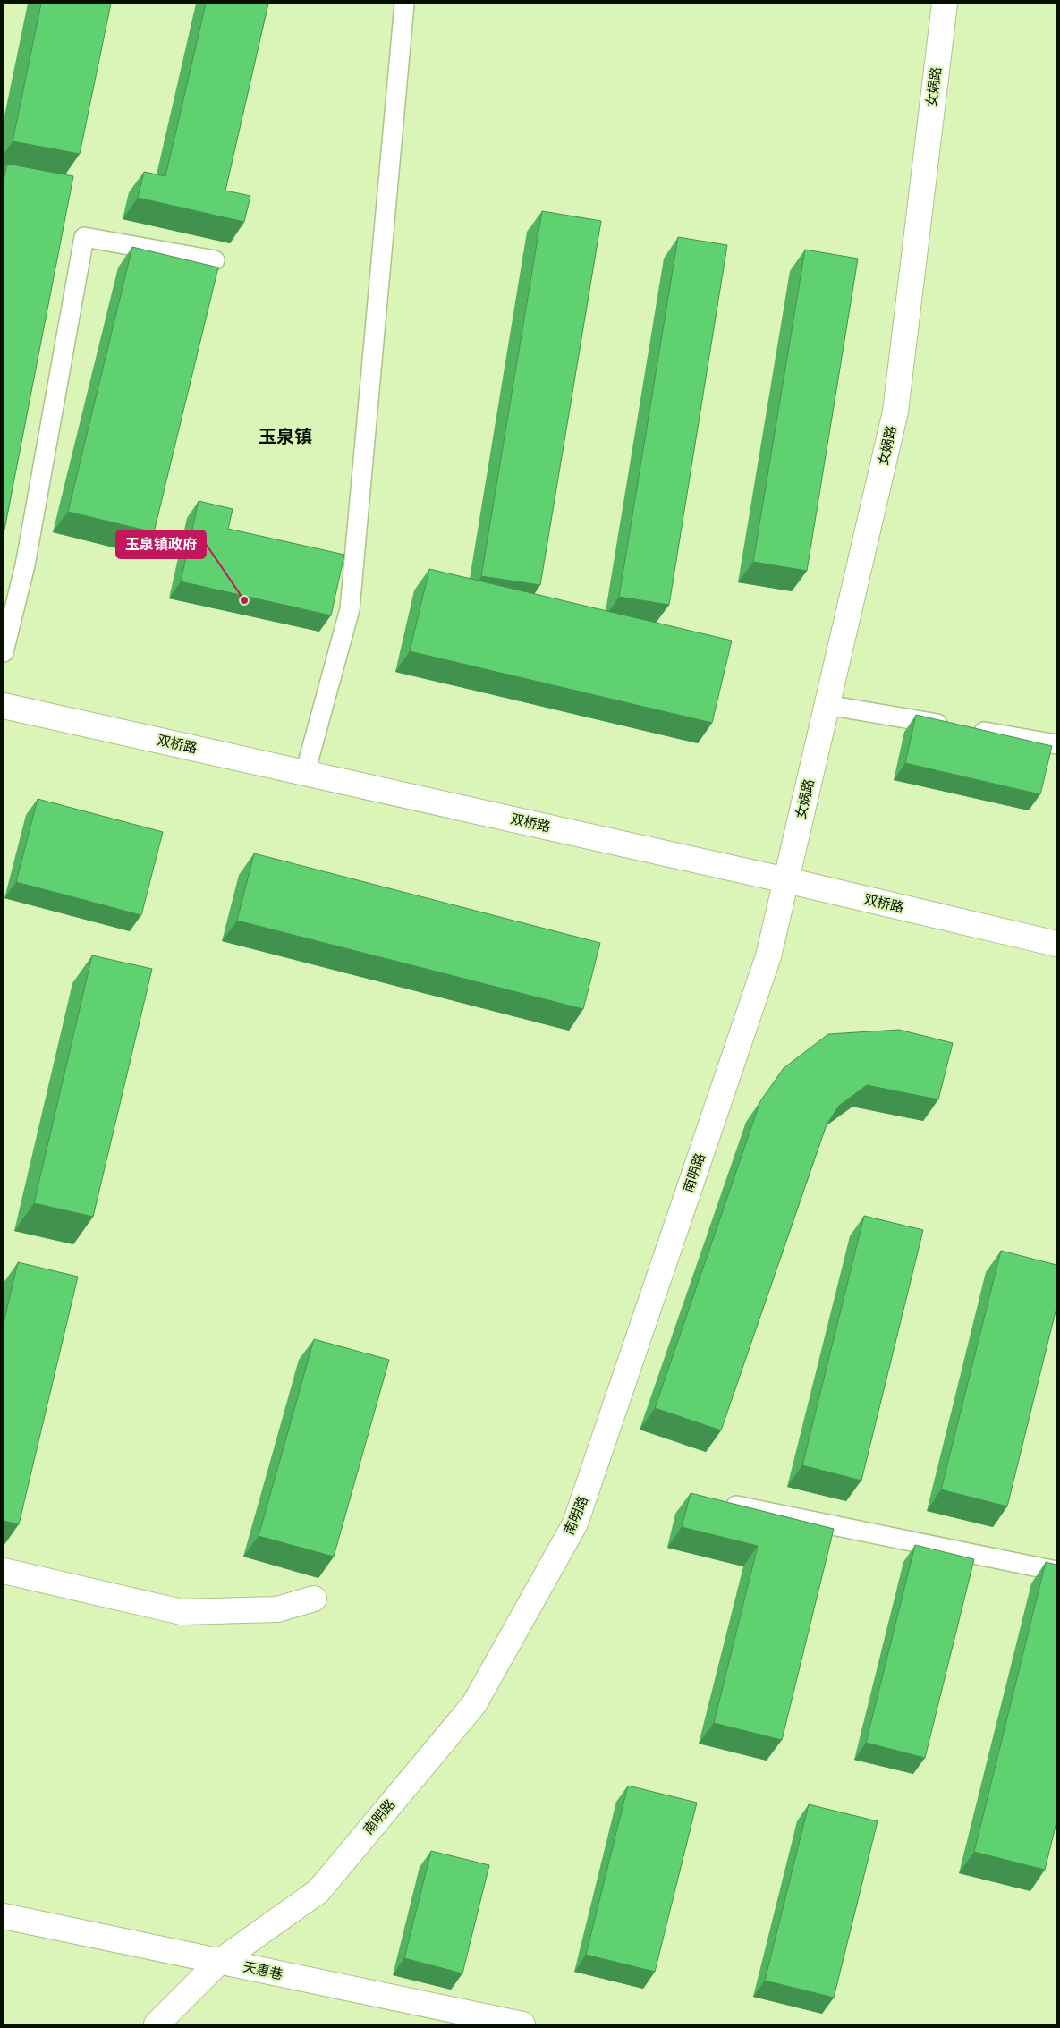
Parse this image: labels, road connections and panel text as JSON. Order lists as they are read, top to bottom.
{
  "streets": {
    "street": [
      "女娲路",
      "双桥路",
      "南明路",
      "天惠巷"
    ]
  },
  "crossings": [
    ["女娲路", "双桥路"],
    ["女娲路", "南明路"],
    ["双桥路", "南明路"],
    ["南明路", "天惠巷"]
  ],
  "districts": ["玉泉镇"],
  "places": ["玉泉镇政府"]
}
